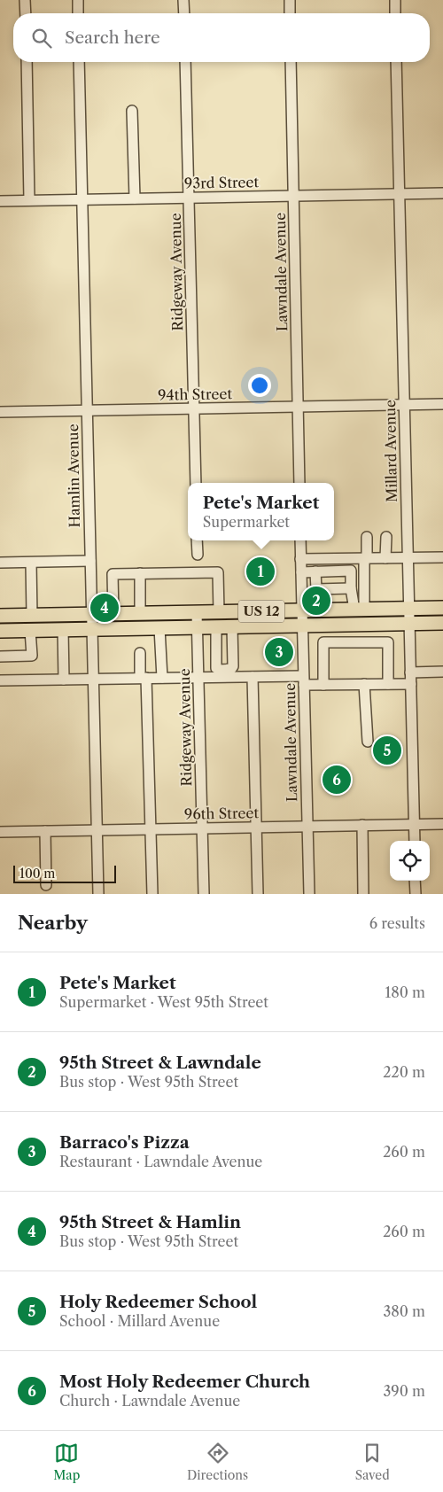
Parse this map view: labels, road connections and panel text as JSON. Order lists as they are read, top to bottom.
{
  "streets": {
    "main road": ["US 12"],
    "street": [
      "93rd Street",
      "Ridgeway Avenue",
      "Lawndale Avenue",
      "94th Street",
      "Millard Avenue",
      "Hamlin Avenue",
      "96th Street"
    ]
  },
  "crossings": [
    ["93rd Street", "Ridgeway Avenue"],
    ["93rd Street", "Lawndale Avenue"],
    ["93rd Street", "Millard Avenue"],
    ["93rd Street", "Hamlin Avenue"],
    ["Ridgeway Avenue", "94th Street"],
    ["Ridgeway Avenue", "US 12"],
    ["Ridgeway Avenue", "96th Street"],
    ["Lawndale Avenue", "94th Street"],
    ["Lawndale Avenue", "US 12"],
    ["Lawndale Avenue", "96th Street"],
    ["94th Street", "Millard Avenue"],
    ["94th Street", "Hamlin Avenue"],
    ["Millard Avenue", "US 12"],
    ["Millard Avenue", "96th Street"],
    ["Hamlin Avenue", "US 12"],
    ["Hamlin Avenue", "96th Street"]
  ],
  "scale_bar": "100 m",
  "page": {
    "search": "Search here",
    "popup": ["Pete's Market", "Supermarket"],
    "pins": [
      "1",
      "2",
      "4",
      "3",
      "5",
      "6"
    ],
    "scale": "100 m",
    "heading": ["Nearby", "6 results"],
    "list": [
      {
        "mark": "1",
        "name": "Pete's Market",
        "note": "Supermarket · West 95th Street",
        "value": "180 m"
      },
      {
        "mark": "2",
        "name": "95th Street & Lawndale",
        "note": "Bus stop · West 95th Street",
        "value": "220 m"
      },
      {
        "mark": "3",
        "name": "Barraco's Pizza",
        "note": "Restaurant · Lawndale Avenue",
        "value": "260 m"
      },
      {
        "mark": "4",
        "name": "95th Street & Hamlin",
        "note": "Bus stop · West 95th Street",
        "value": "260 m"
      },
      {
        "mark": "5",
        "name": "Holy Redeemer School",
        "note": "School · Millard Avenue",
        "value": "380 m"
      },
      {
        "mark": "6",
        "name": "Most Holy Redeemer Church",
        "note": "Church · Lawndale Avenue",
        "value": "390 m"
      }
    ],
    "nav": ["Map", "Directions", "Saved"]
  }
}
